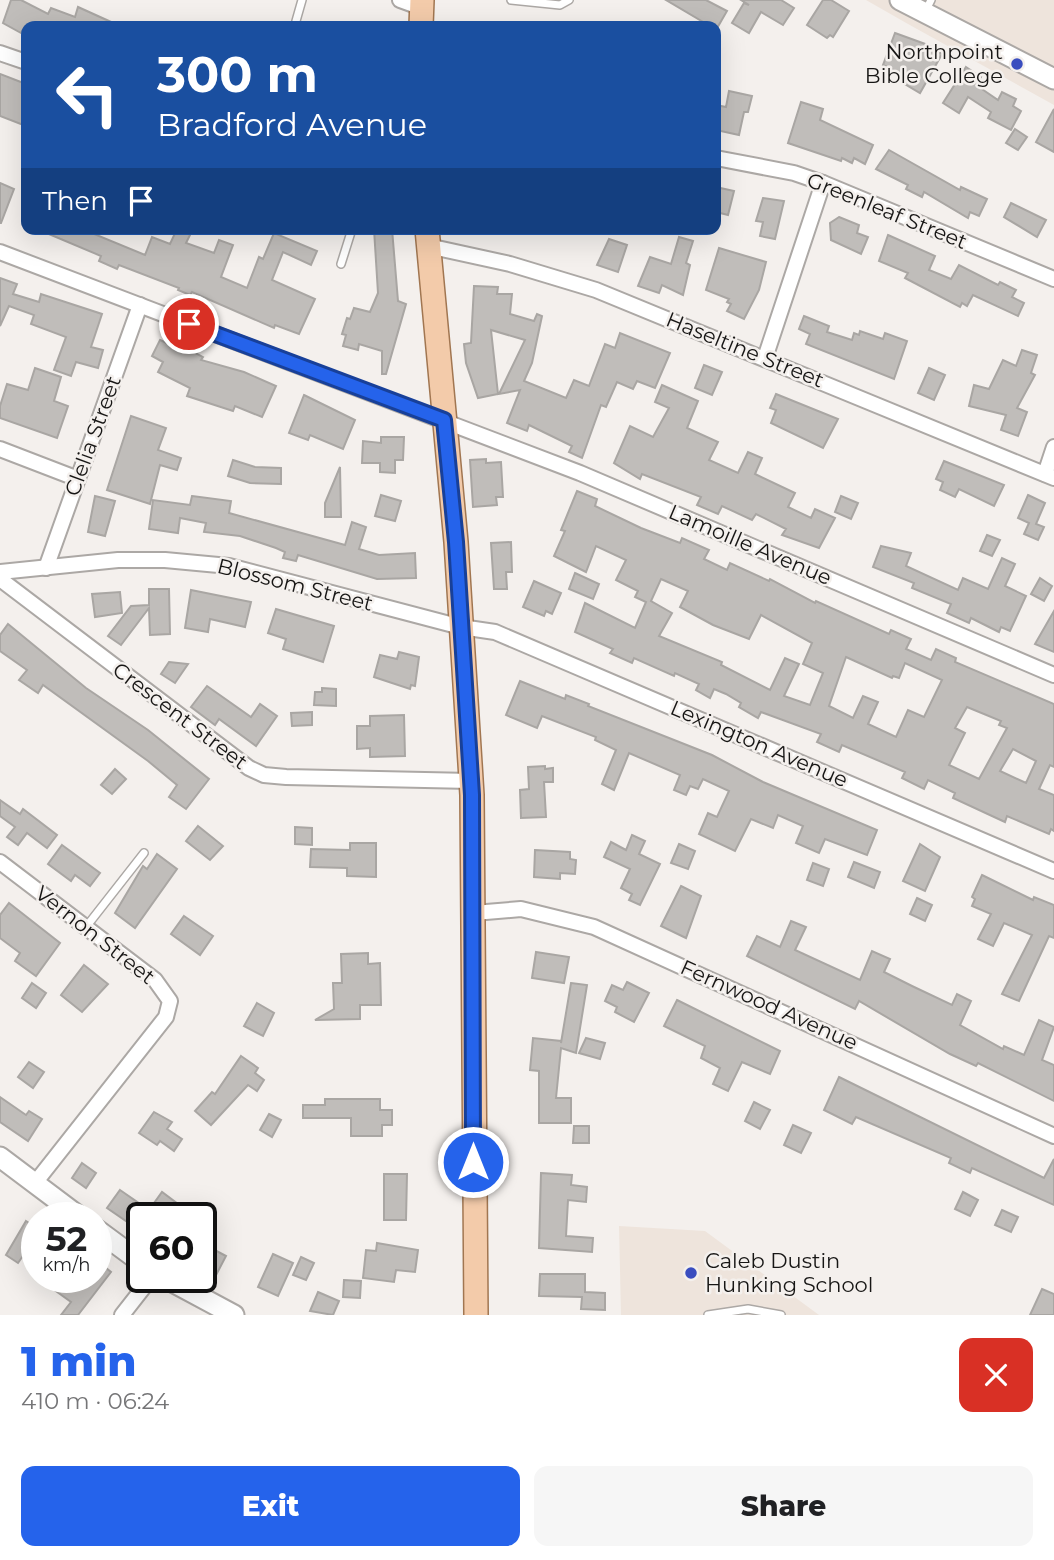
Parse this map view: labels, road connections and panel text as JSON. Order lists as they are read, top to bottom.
{
  "streets": {
    "street": [
      "Greenleaf Street",
      "Haseltine Street",
      "Clelia Street",
      "Lamoille Avenue",
      "Blossom Street",
      "Crescent Street",
      "Lexington Avenue",
      "Vernon Street",
      "Fernwood Avenue"
    ]
  },
  "crossings": [
    ["Clelia Street", "Lamoille Avenue"],
    ["Clelia Street", "Blossom Street"],
    ["Blossom Street", "Lexington Avenue"]
  ],
  "places": ["Northpoint Bible College", "Caleb Dustin Hunking School"],
  "page": {
    "turn": ["300 m", "Bradford Avenue"],
    "then": "Then",
    "speed": "52 km/h",
    "limit": "60",
    "heading": ["1 min", "410 m · 06:24"],
    "buttons": ["Exit", "Share"]
  }
}
